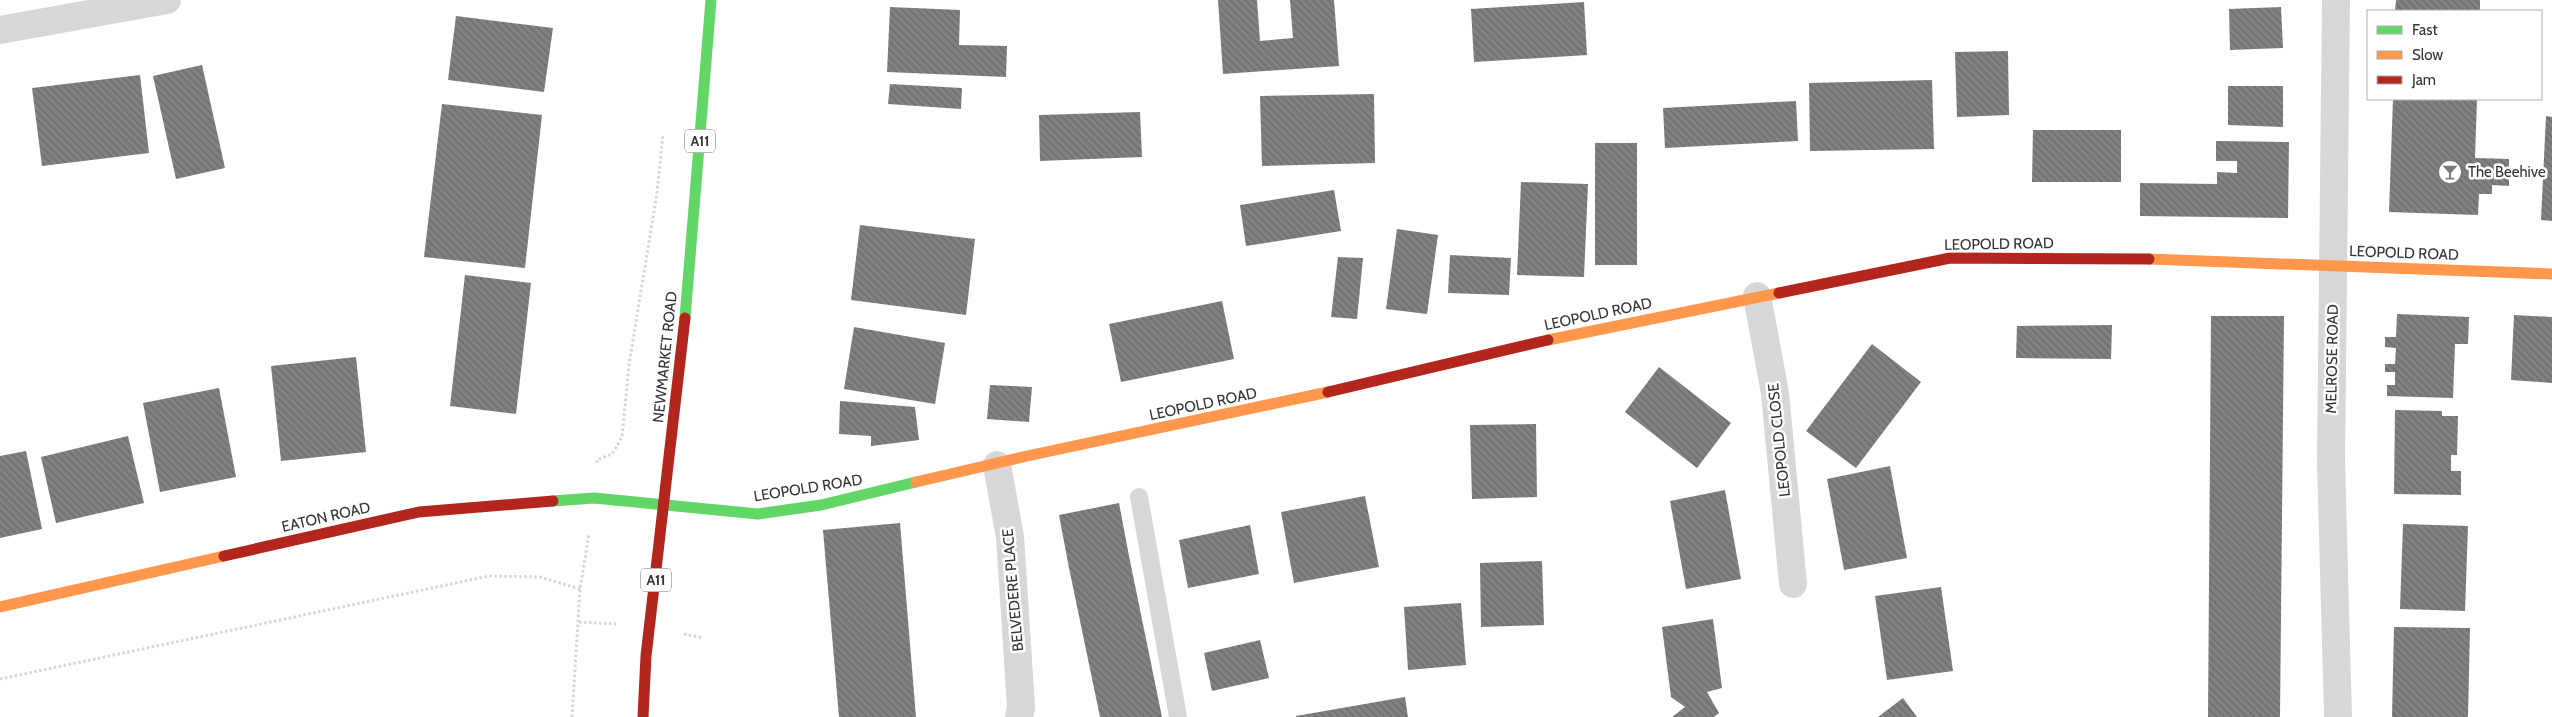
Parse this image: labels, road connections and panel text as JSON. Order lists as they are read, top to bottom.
{
  "streets": {
    "main road": [
      "A11",
      "LEOPOLD ROAD",
      "NEWMARKET ROAD",
      "EATON ROAD"
    ],
    "street": ["MELROSE ROAD", "LEOPOLD CLOSE", "BELVEDERE PLACE"]
  },
  "crossings": [
    ["LEOPOLD ROAD", "NEWMARKET ROAD"],
    ["LEOPOLD ROAD", "MELROSE ROAD"],
    ["LEOPOLD ROAD", "LEOPOLD CLOSE"],
    ["LEOPOLD ROAD", "EATON ROAD"],
    ["LEOPOLD ROAD", "BELVEDERE PLACE"],
    ["NEWMARKET ROAD", "EATON ROAD"]
  ],
  "places": {
    "bar": ["The Beehive"]
  },
  "legend": ["Fast", "Slow", "Jam"]
}
